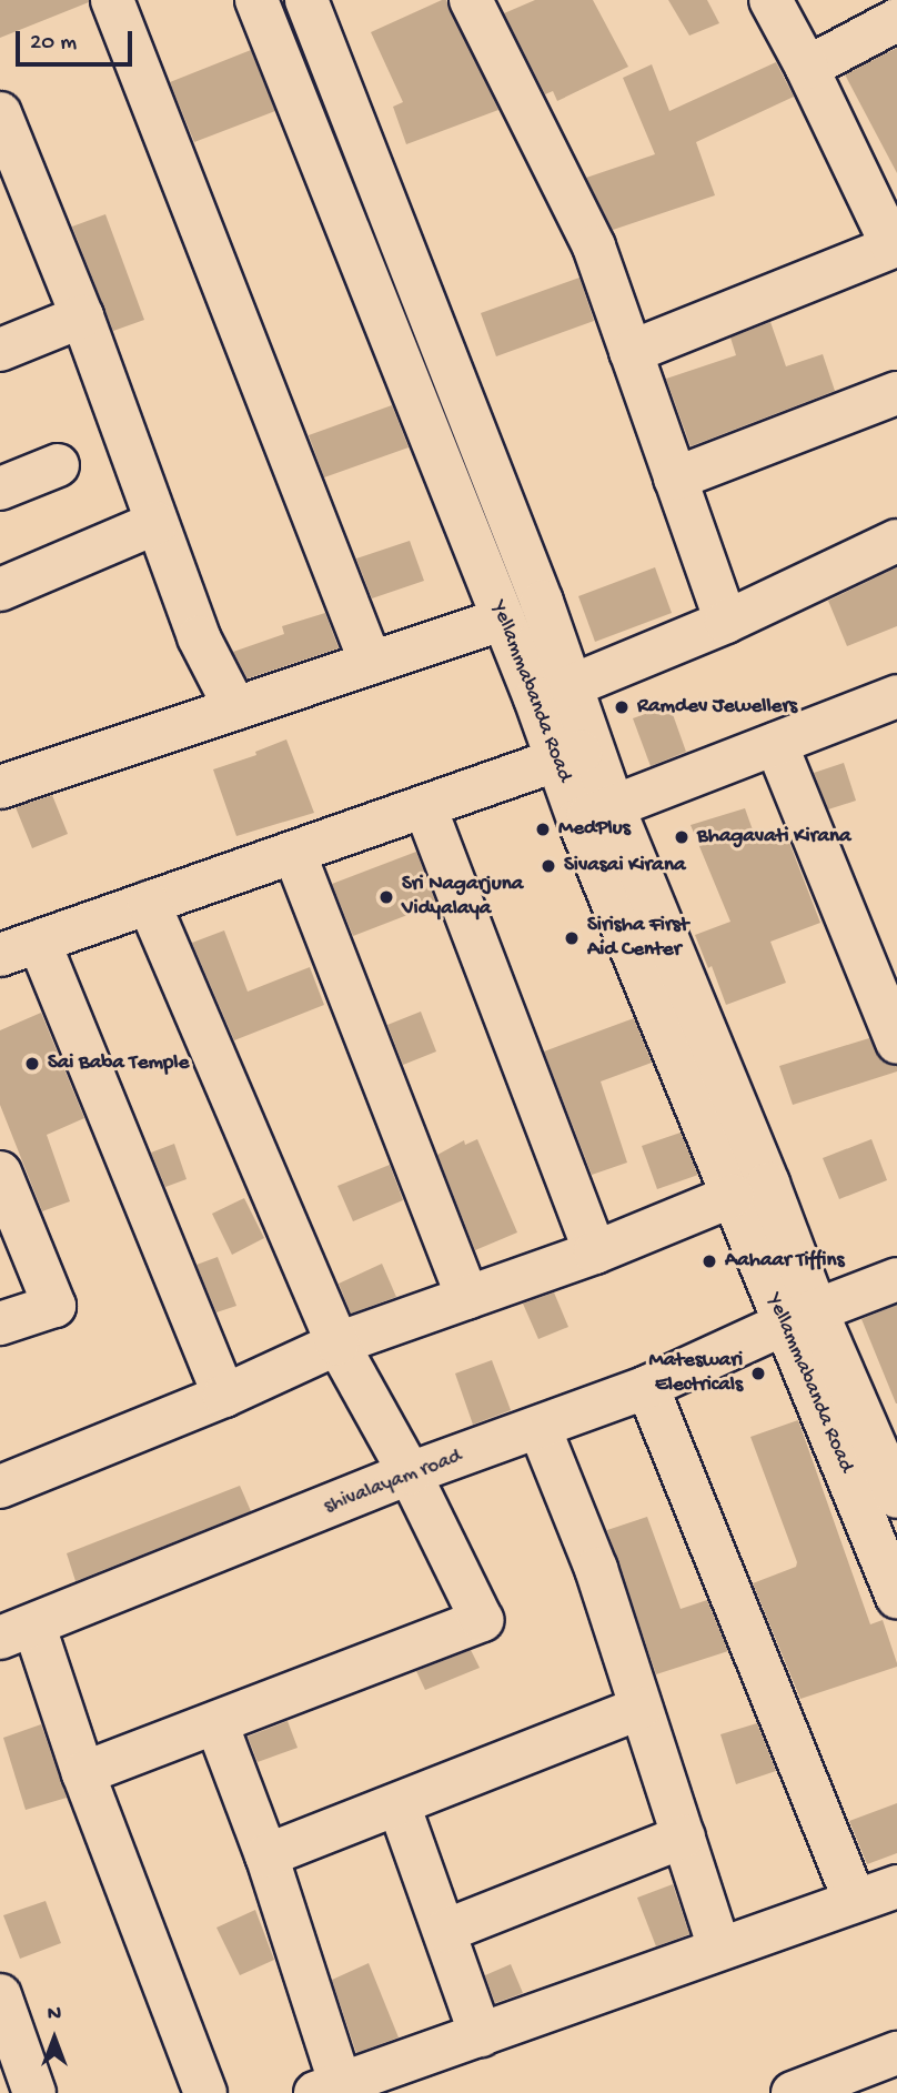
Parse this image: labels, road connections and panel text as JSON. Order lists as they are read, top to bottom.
{
  "streets": {
    "street": ["Yellammabanda Road", "shivalayam road"]
  },
  "crossings": [
    ["Yellammabanda Road", "shivalayam road"]
  ],
  "places": [
    "Ramdev Jewellers",
    "MedPlus",
    "Bhagavati Kirana",
    "Sivasai Kirana",
    "Sri Nagarjuna Vidyalaya",
    "Sirisha First Aid Center",
    "Sai Baba Temple",
    "Aahaar Tiffins",
    "Mateswari Electricals"
  ],
  "scale_bar": "20 m",
  "north": "top"
}
